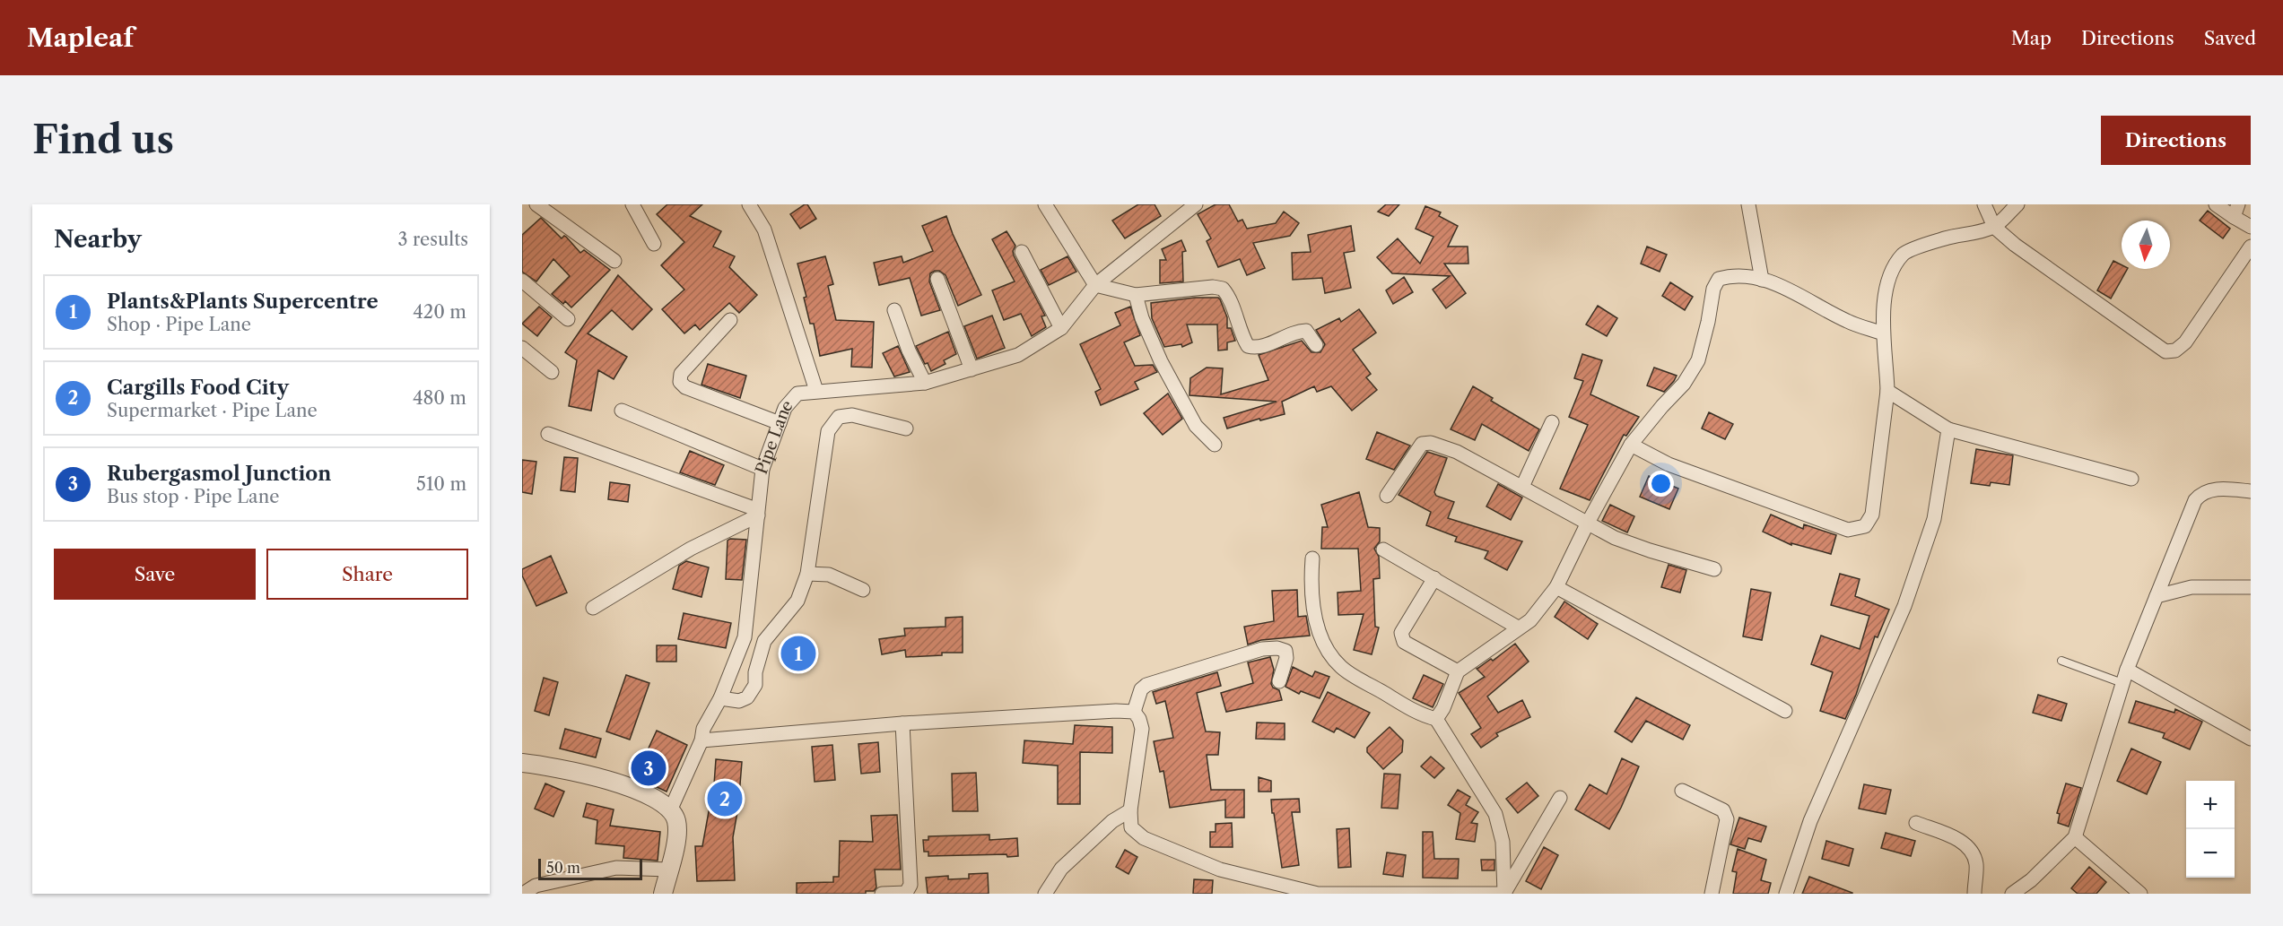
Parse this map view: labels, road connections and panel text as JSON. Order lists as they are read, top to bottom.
{
  "streets": {
    "street": ["Pipe Lane"]
  },
  "scale_bar": "50 m",
  "north": "bottom",
  "page": {
    "header": "Mapleaf",
    "nav": ["Map", "Directions", "Saved"],
    "buttons": [
      "Directions",
      ["Save", "Share"]
    ],
    "title": "Find us",
    "heading": ["Nearby", "3 results"],
    "list": [
      {
        "mark": "1",
        "name": "Plants&Plants Supercentre",
        "note": "Shop · Pipe Lane",
        "value": "420 m"
      },
      {
        "mark": "2",
        "name": "Cargills Food City",
        "note": "Supermarket · Pipe Lane",
        "value": "480 m"
      },
      {
        "mark": "3",
        "name": "Rubergasmol Junction",
        "note": "Bus stop · Pipe Lane",
        "value": "510 m"
      }
    ],
    "pins": ["1", "3", "2"],
    "map_buttons": ["+", "−"],
    "scale": "50 m"
  }
}
